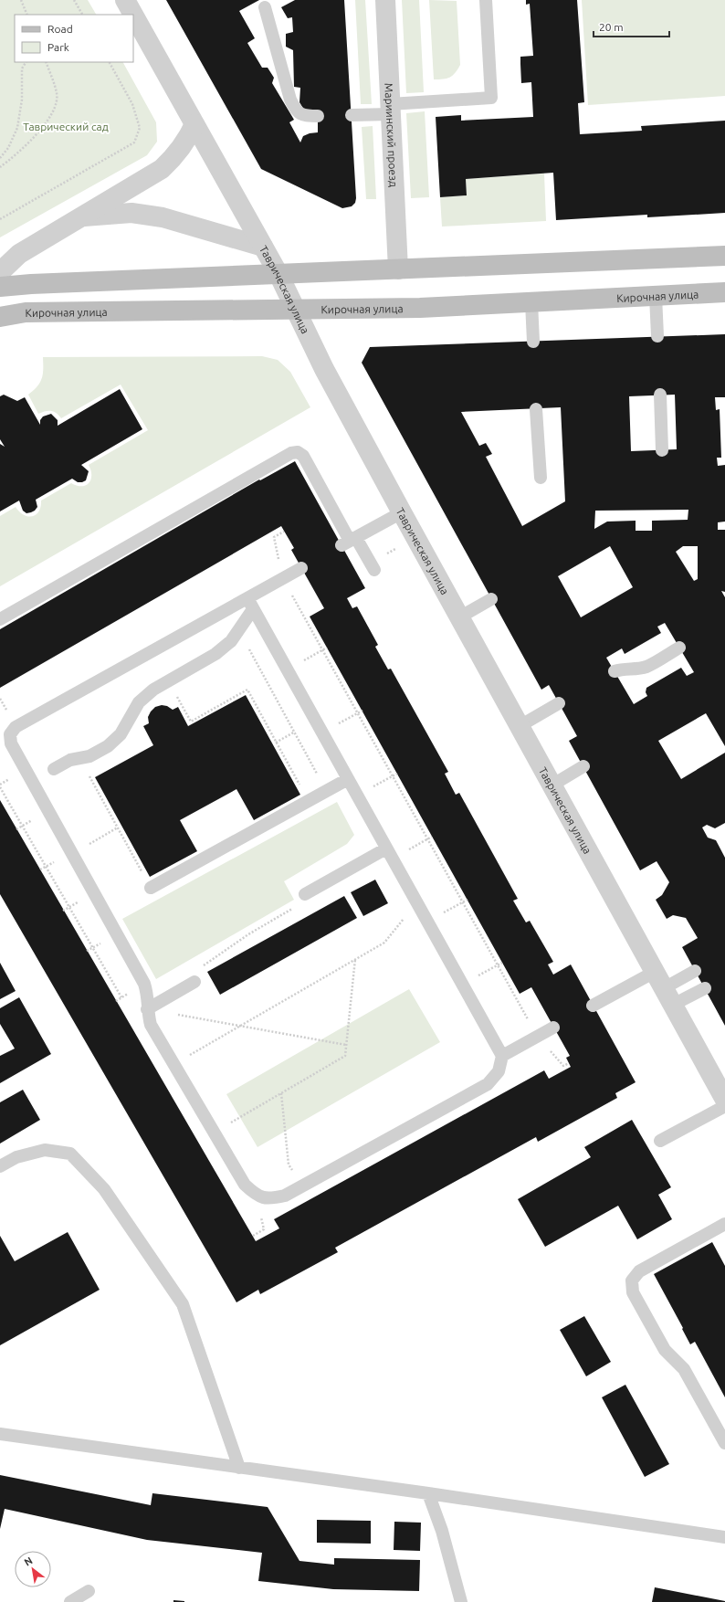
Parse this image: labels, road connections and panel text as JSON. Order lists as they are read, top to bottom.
{
  "streets": {
    "main road": ["Кирочная улица"],
    "street": ["Мариинский проезд", "Таврическая улица"]
  },
  "crossings": [
    ["Таврическая улица", "Кирочная улица"]
  ],
  "parks": ["Таврический сад"],
  "legend": ["Road", "Park"],
  "scale_bar": "20 m",
  "north": "top left"
}
